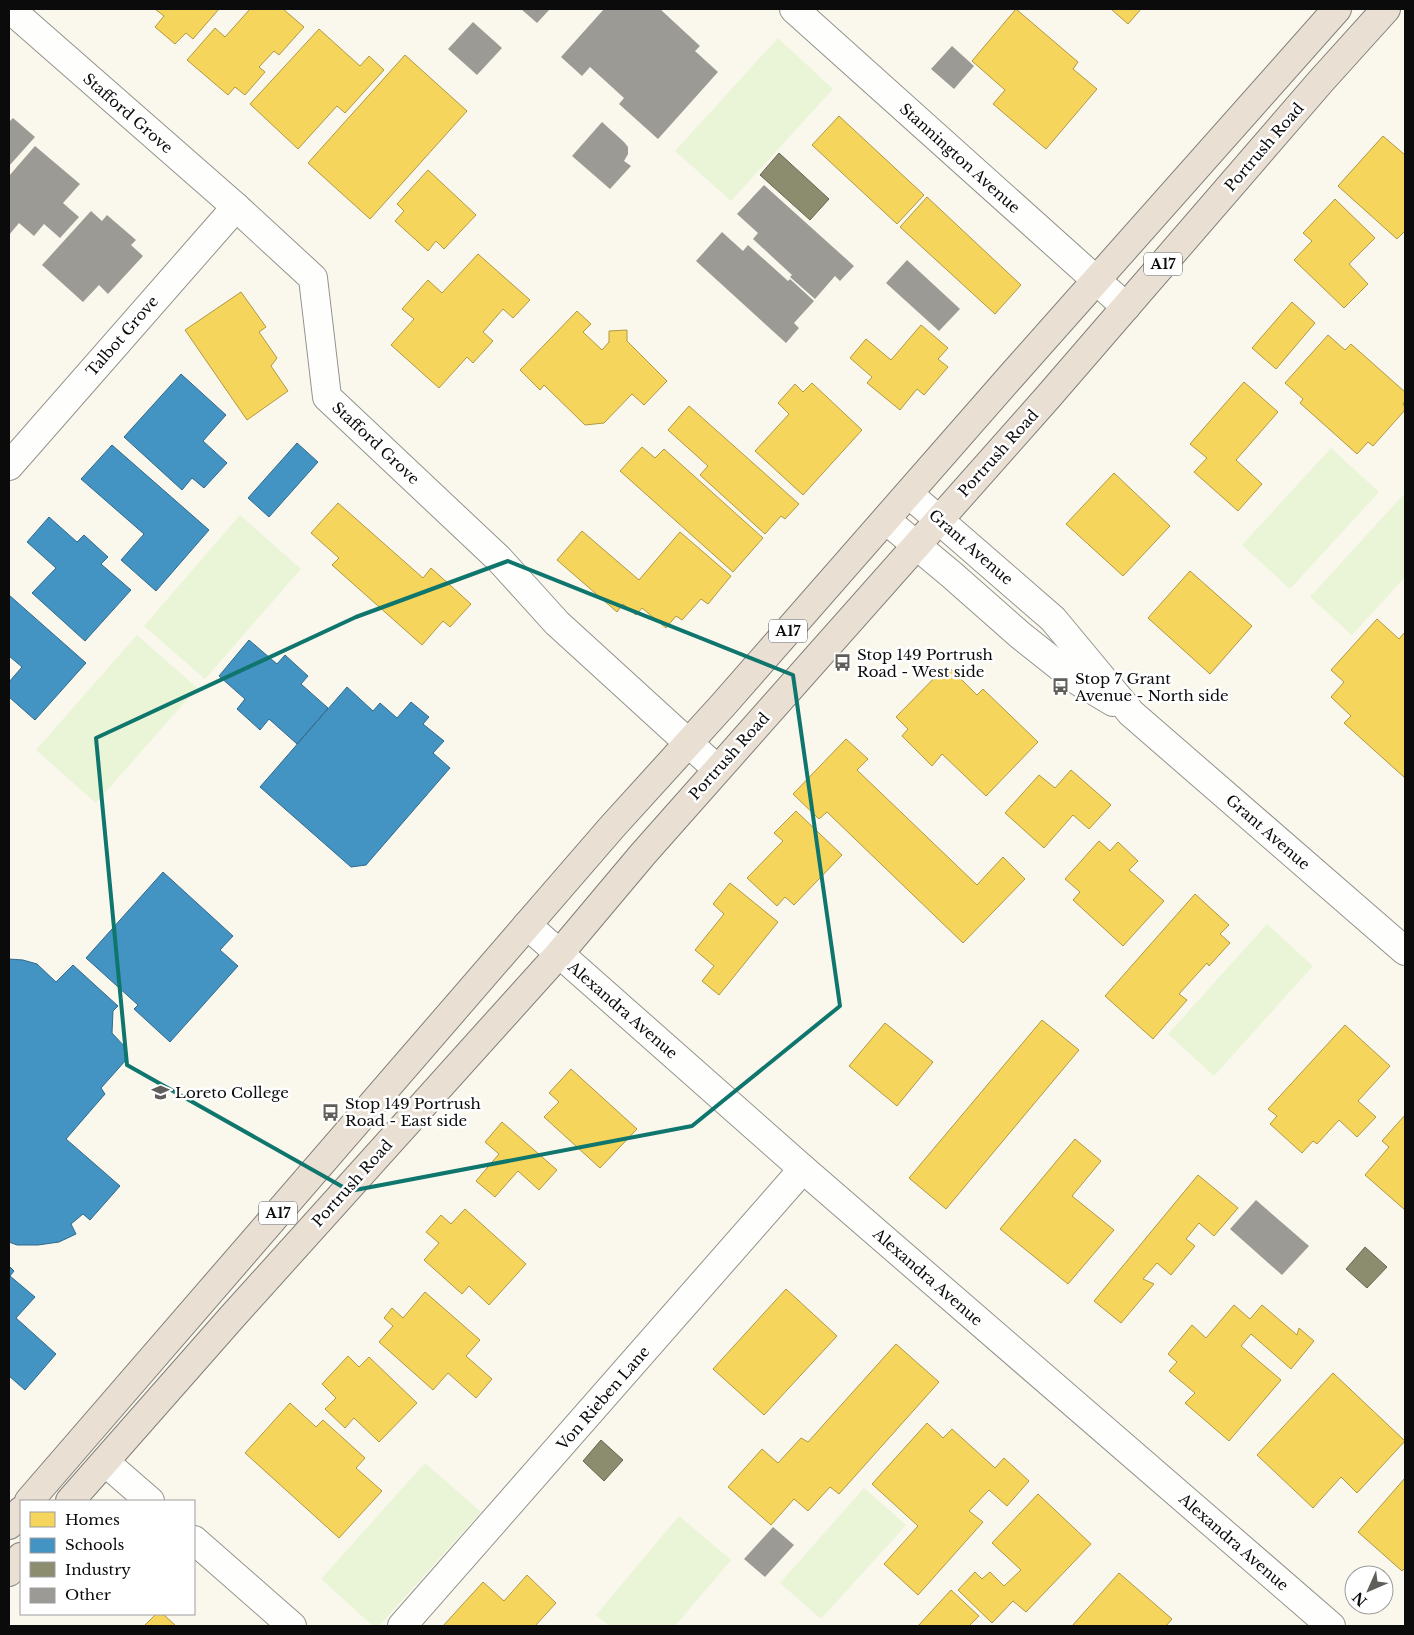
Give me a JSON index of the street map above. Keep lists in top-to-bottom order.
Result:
{
  "streets": {
    "highway": ["Portrush Road", "A17"],
    "street": [
      "Stafford Grove",
      "Stannington Avenue",
      "Talbot Grove",
      "Grant Avenue",
      "Alexandra Avenue",
      "Von Rieben Lane"
    ]
  },
  "crossings": [
    ["Stafford Grove", "Portrush Road"],
    ["Stafford Grove", "A17"],
    ["Stafford Grove", "Talbot Grove"],
    ["Portrush Road", "Stannington Avenue"],
    ["Portrush Road", "Grant Avenue"],
    ["Portrush Road", "Alexandra Avenue"],
    ["Stannington Avenue", "A17"],
    ["A17", "Grant Avenue"],
    ["A17", "Alexandra Avenue"],
    ["Alexandra Avenue", "Von Rieben Lane"]
  ],
  "places": {
    "bus stop": ["Stop 149 Portrush Road - West side", "Stop 7 Grant Avenue - North side", "Stop 149 Portrush Road - East side"],
    "school or university": ["Loreto College"]
  },
  "legend": [
    "Homes",
    "Schools",
    "Industry",
    "Other"
  ],
  "north": "bottom left"
}
